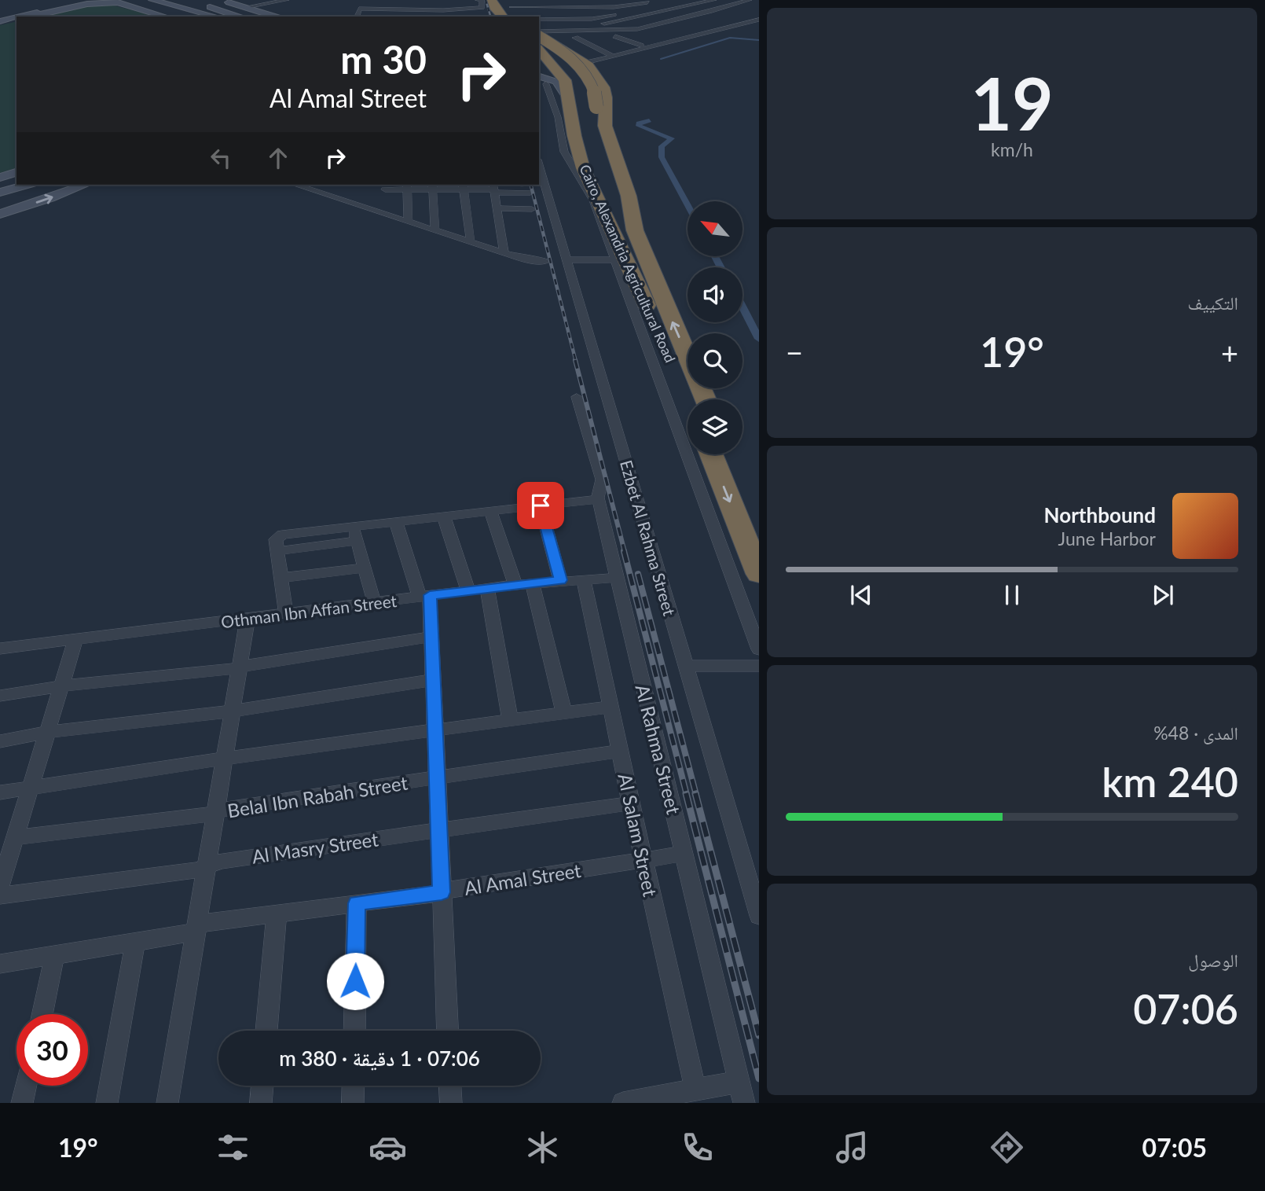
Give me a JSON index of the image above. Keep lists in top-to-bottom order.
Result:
{
  "streets": {
    "highway": ["Cairo, Alexandria Agricultural Road"],
    "street": [
      "Ezbet Al Rahma Street",
      "Othman Ibn Affan Street",
      "Al Rahma Street",
      "Belal Ibn Rabah Street",
      "Al Salam Street",
      "Al Masry Street",
      "Al Amal Street"
    ]
  },
  "crossings": [
    ["Othman Ibn Affan Street", "Al Rahma Street"],
    ["Othman Ibn Affan Street", "Al Salam Street"],
    ["Al Rahma Street", "Al Amal Street"],
    ["Belal Ibn Rabah Street", "Al Salam Street"],
    ["Al Salam Street", "Al Masry Street"],
    ["Al Salam Street", "Al Amal Street"]
  ],
  "north": "top left",
  "page": {
    "tile": [
      ["19", "km/h"],
      "التكييف",
      ["المدى · 48%", "240 km"],
      ["الوصول", "07:06"]
    ],
    "turn": ["30 m", "Al Amal Street"],
    "heat": ["−", "19°", "+"],
    "song": ["Northbound", "June Harbor"],
    "limit": "30",
    "trip": "07:06 · 1 دقيقة · 380 m",
    "tabs": ["07:05", "19°"]
  }
}
